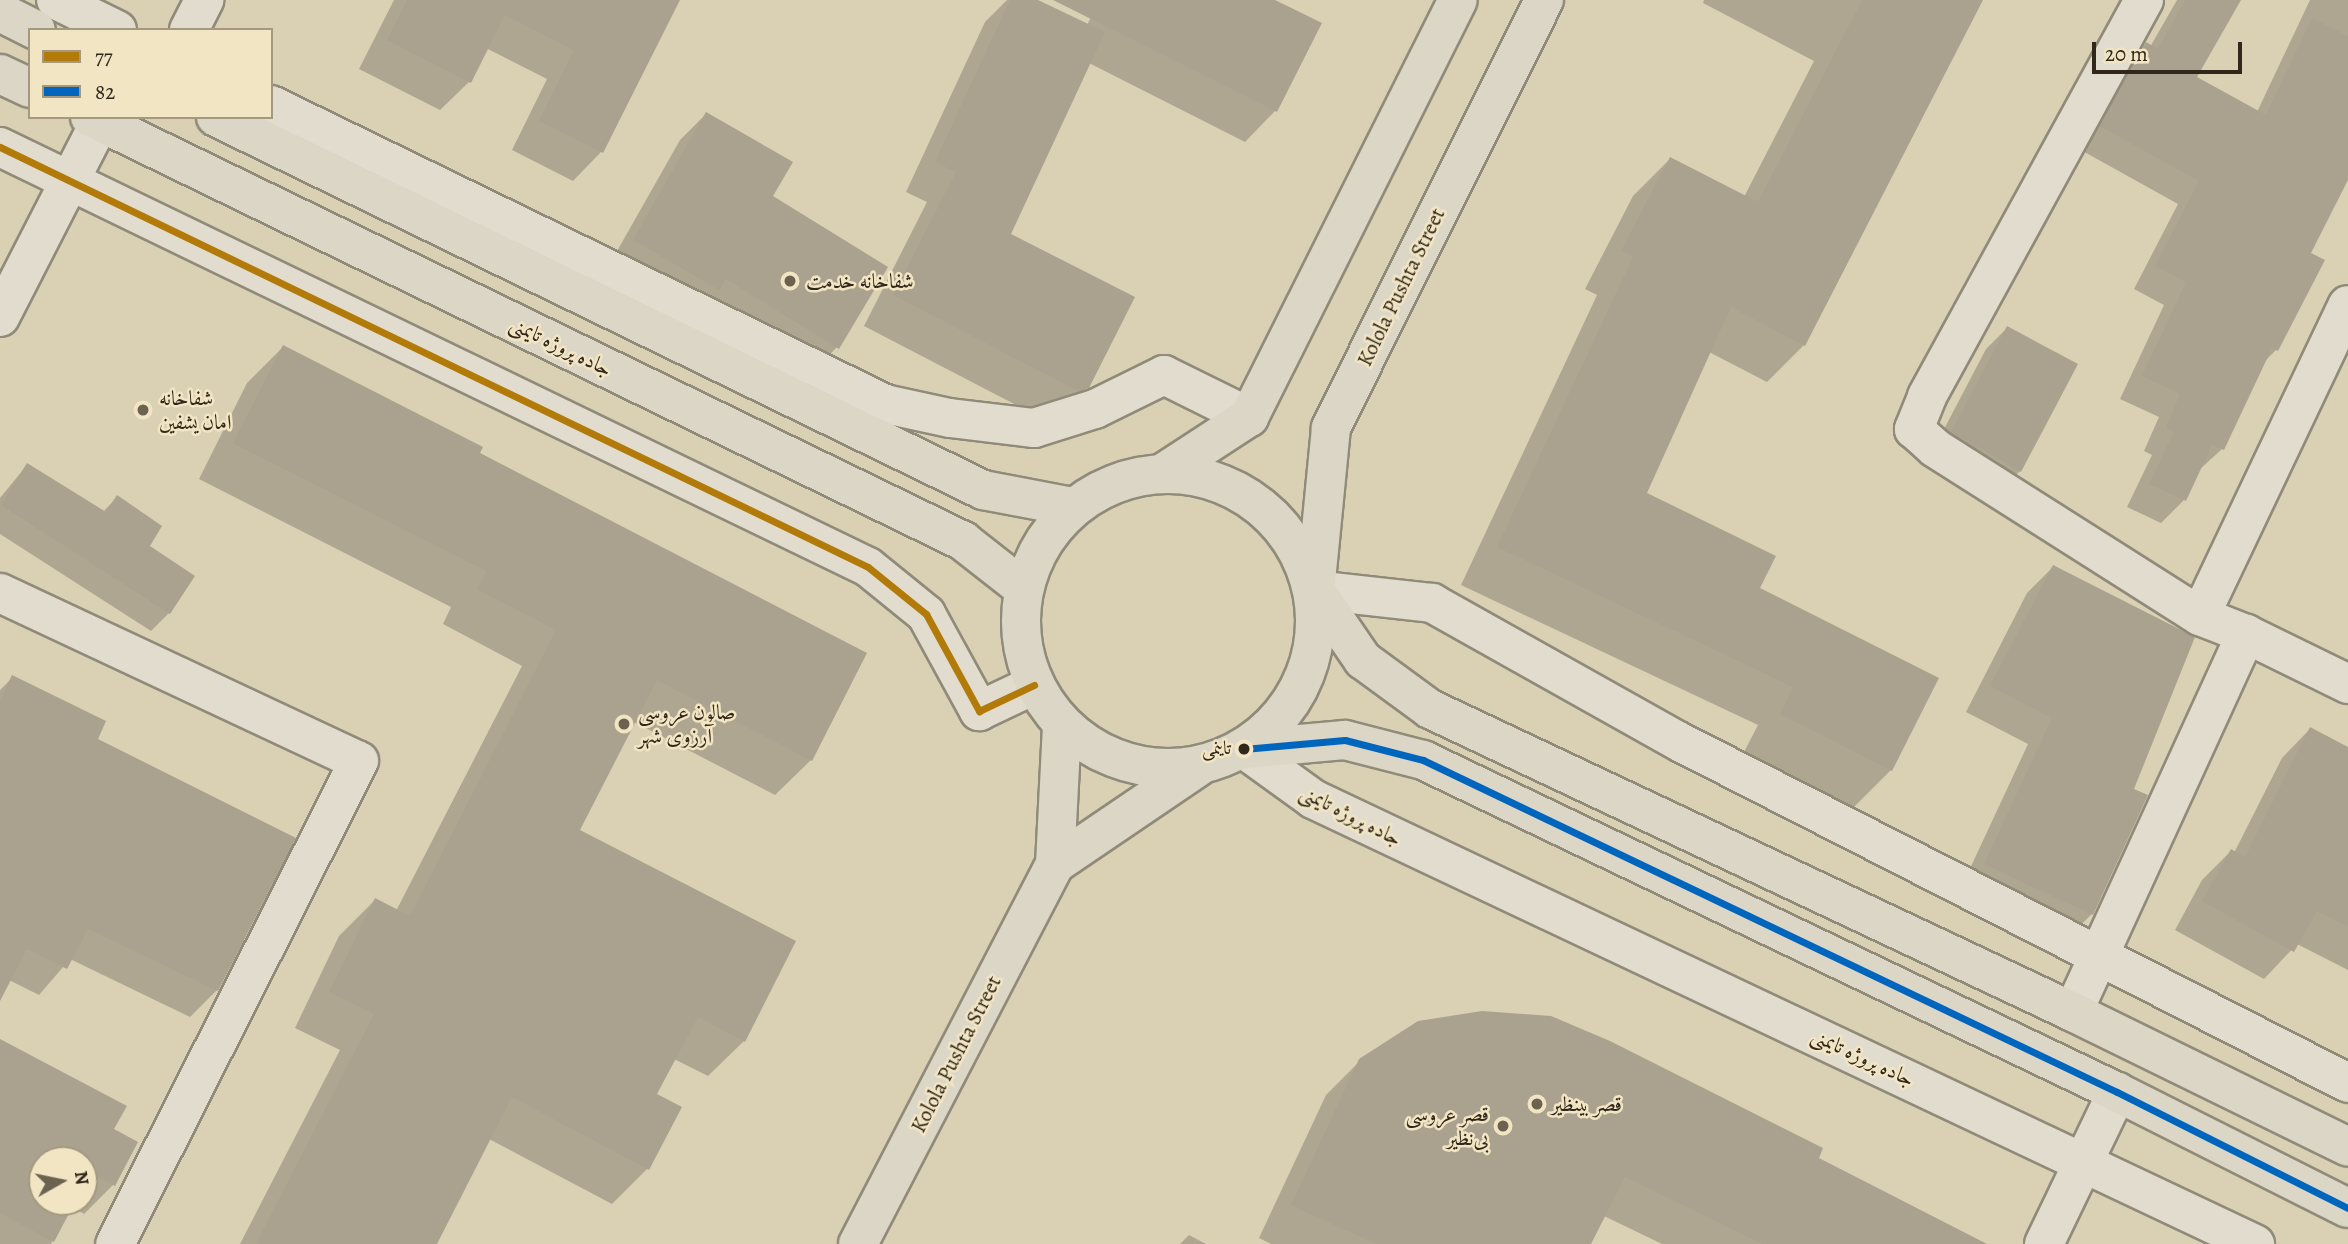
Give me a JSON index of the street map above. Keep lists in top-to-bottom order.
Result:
{
  "streets": {
    "main road": ["Kolola Pushta Street", "جاده پروژه تایمنی"]
  },
  "crossings": [
    ["Kolola Pushta Street", "جاده پروژه تایمنی"]
  ],
  "places": [
    "شفاخانه خدمت",
    "شفاخانه امان یشفین",
    "صالون عروسی آرزوی شهر",
    "تاینمی",
    "قصر بینظیر",
    "قصر عروسی بی‌نظیر"
  ],
  "lines": ["transit line 77", "transit line 82"],
  "legend": ["77", "82"],
  "scale_bar": "20 m",
  "north": "right"
}
